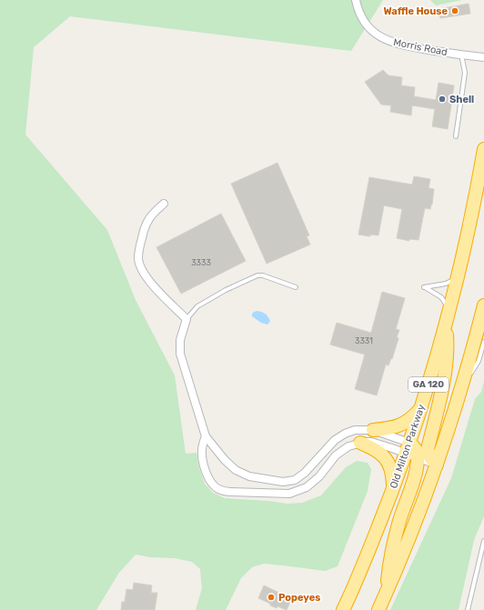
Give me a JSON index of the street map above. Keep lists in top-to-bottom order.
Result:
{
  "streets": {
    "highway": ["GA 120", "Old Milton Parkway"],
    "street": ["Morris Road"]
  },
  "places": ["Waffle House", "Shell", "Popeyes"],
  "house_numbers": ["3333", "3331"]
}
